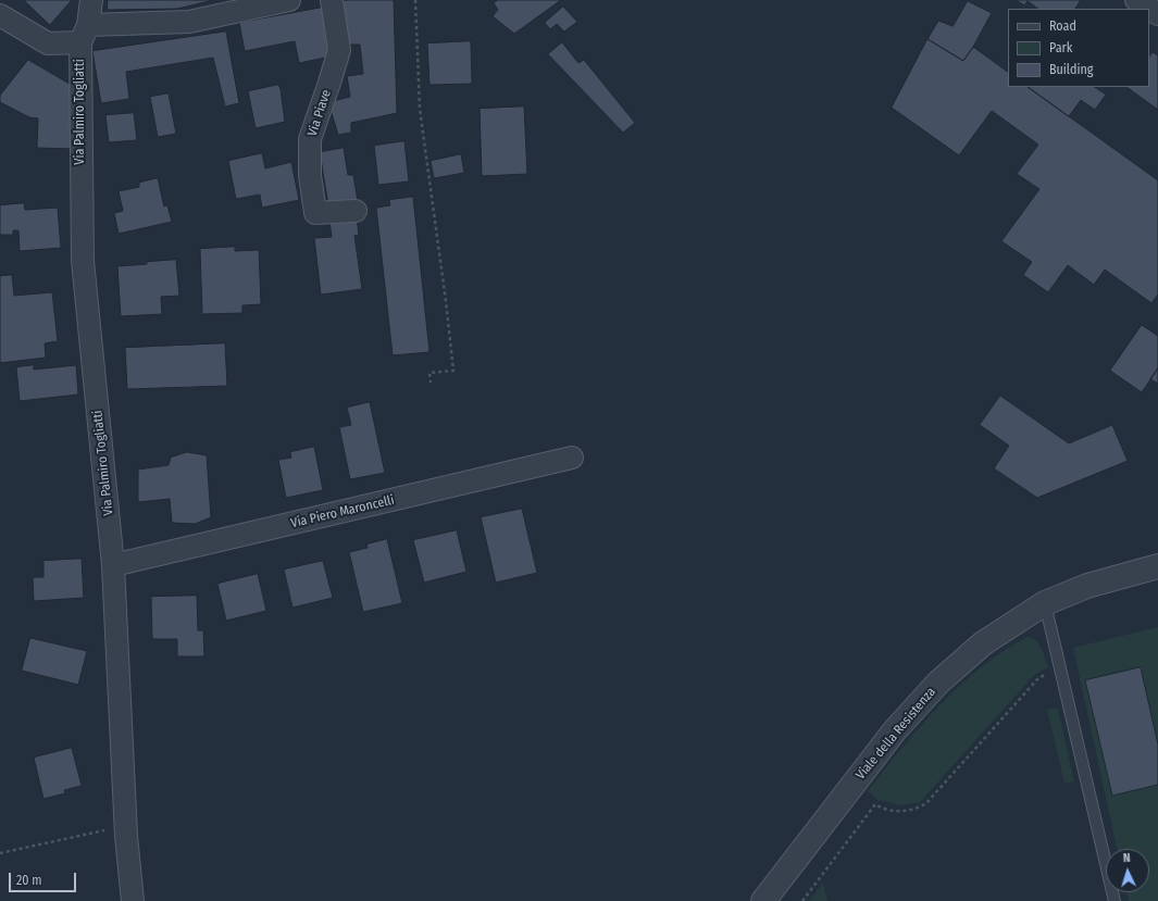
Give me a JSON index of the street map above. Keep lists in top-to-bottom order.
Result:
{
  "streets": {
    "street": [
      "Via Palmiro Togliatti",
      "Via Piave",
      "Via Piero Maroncelli",
      "Viale della Resistenza"
    ]
  },
  "crossings": [
    ["Via Palmiro Togliatti", "Via Piero Maroncelli"]
  ],
  "legend": ["Road", "Park", "Building"],
  "scale_bar": "20 m",
  "north": "top"
}
